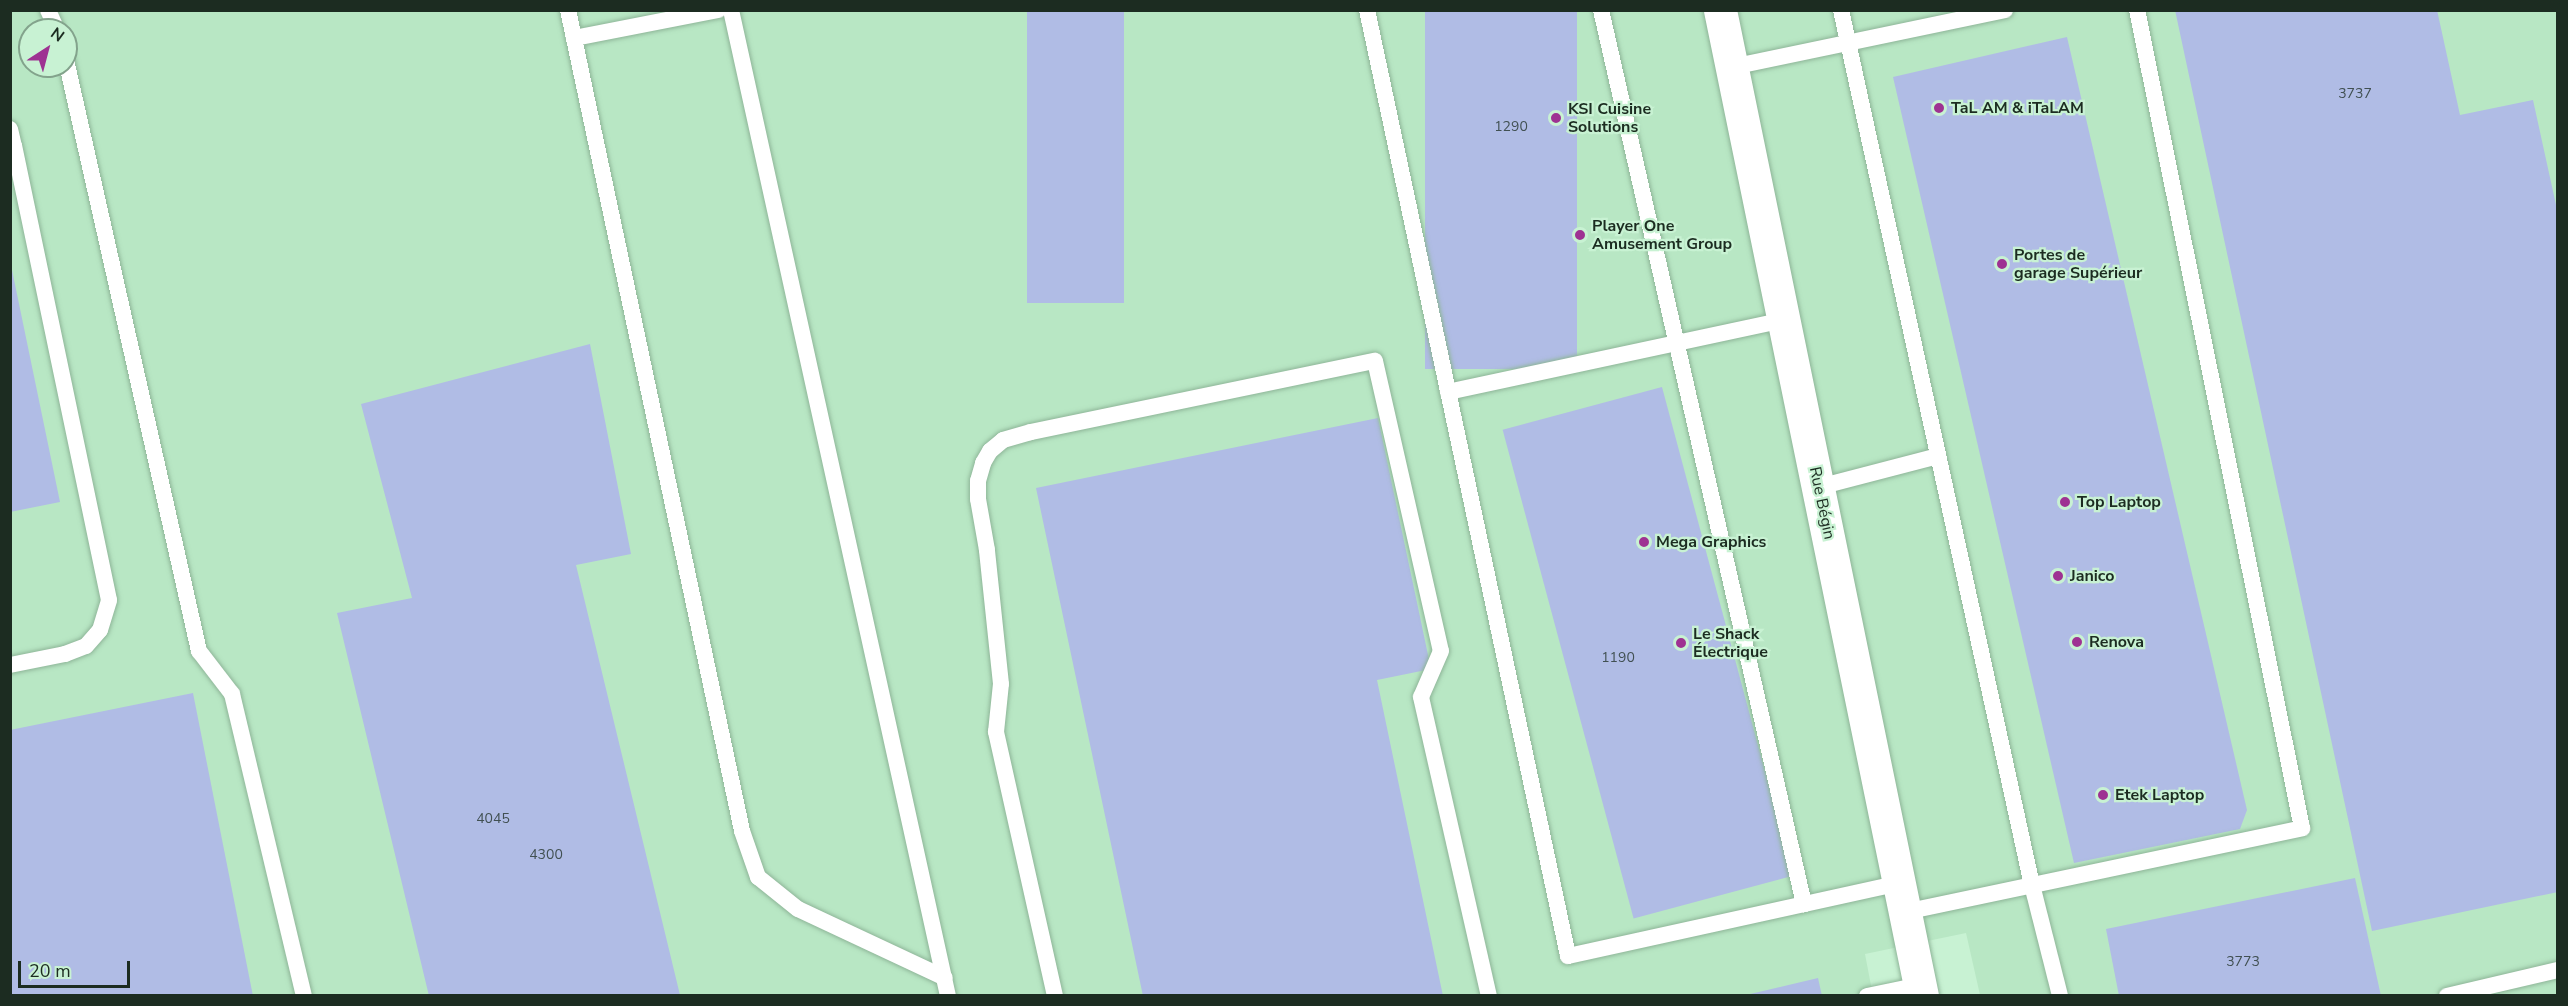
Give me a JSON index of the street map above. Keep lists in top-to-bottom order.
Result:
{
  "streets": {
    "street": ["Rue Bégin"]
  },
  "places": [
    "TaL AM & iTaLAM",
    "KSI Cuisine Solutions",
    "Player One Amusement Group",
    "Portes de garage Supérieur",
    "Top Laptop",
    "Mega Graphics",
    "Janico",
    "Renova",
    "Le Shack Électrique",
    "Etek Laptop"
  ],
  "house_numbers": [
    "3737",
    "1290",
    "1190",
    "4045",
    "4300",
    "3773"
  ],
  "scale_bar": "20 m",
  "north": "top right"
}
